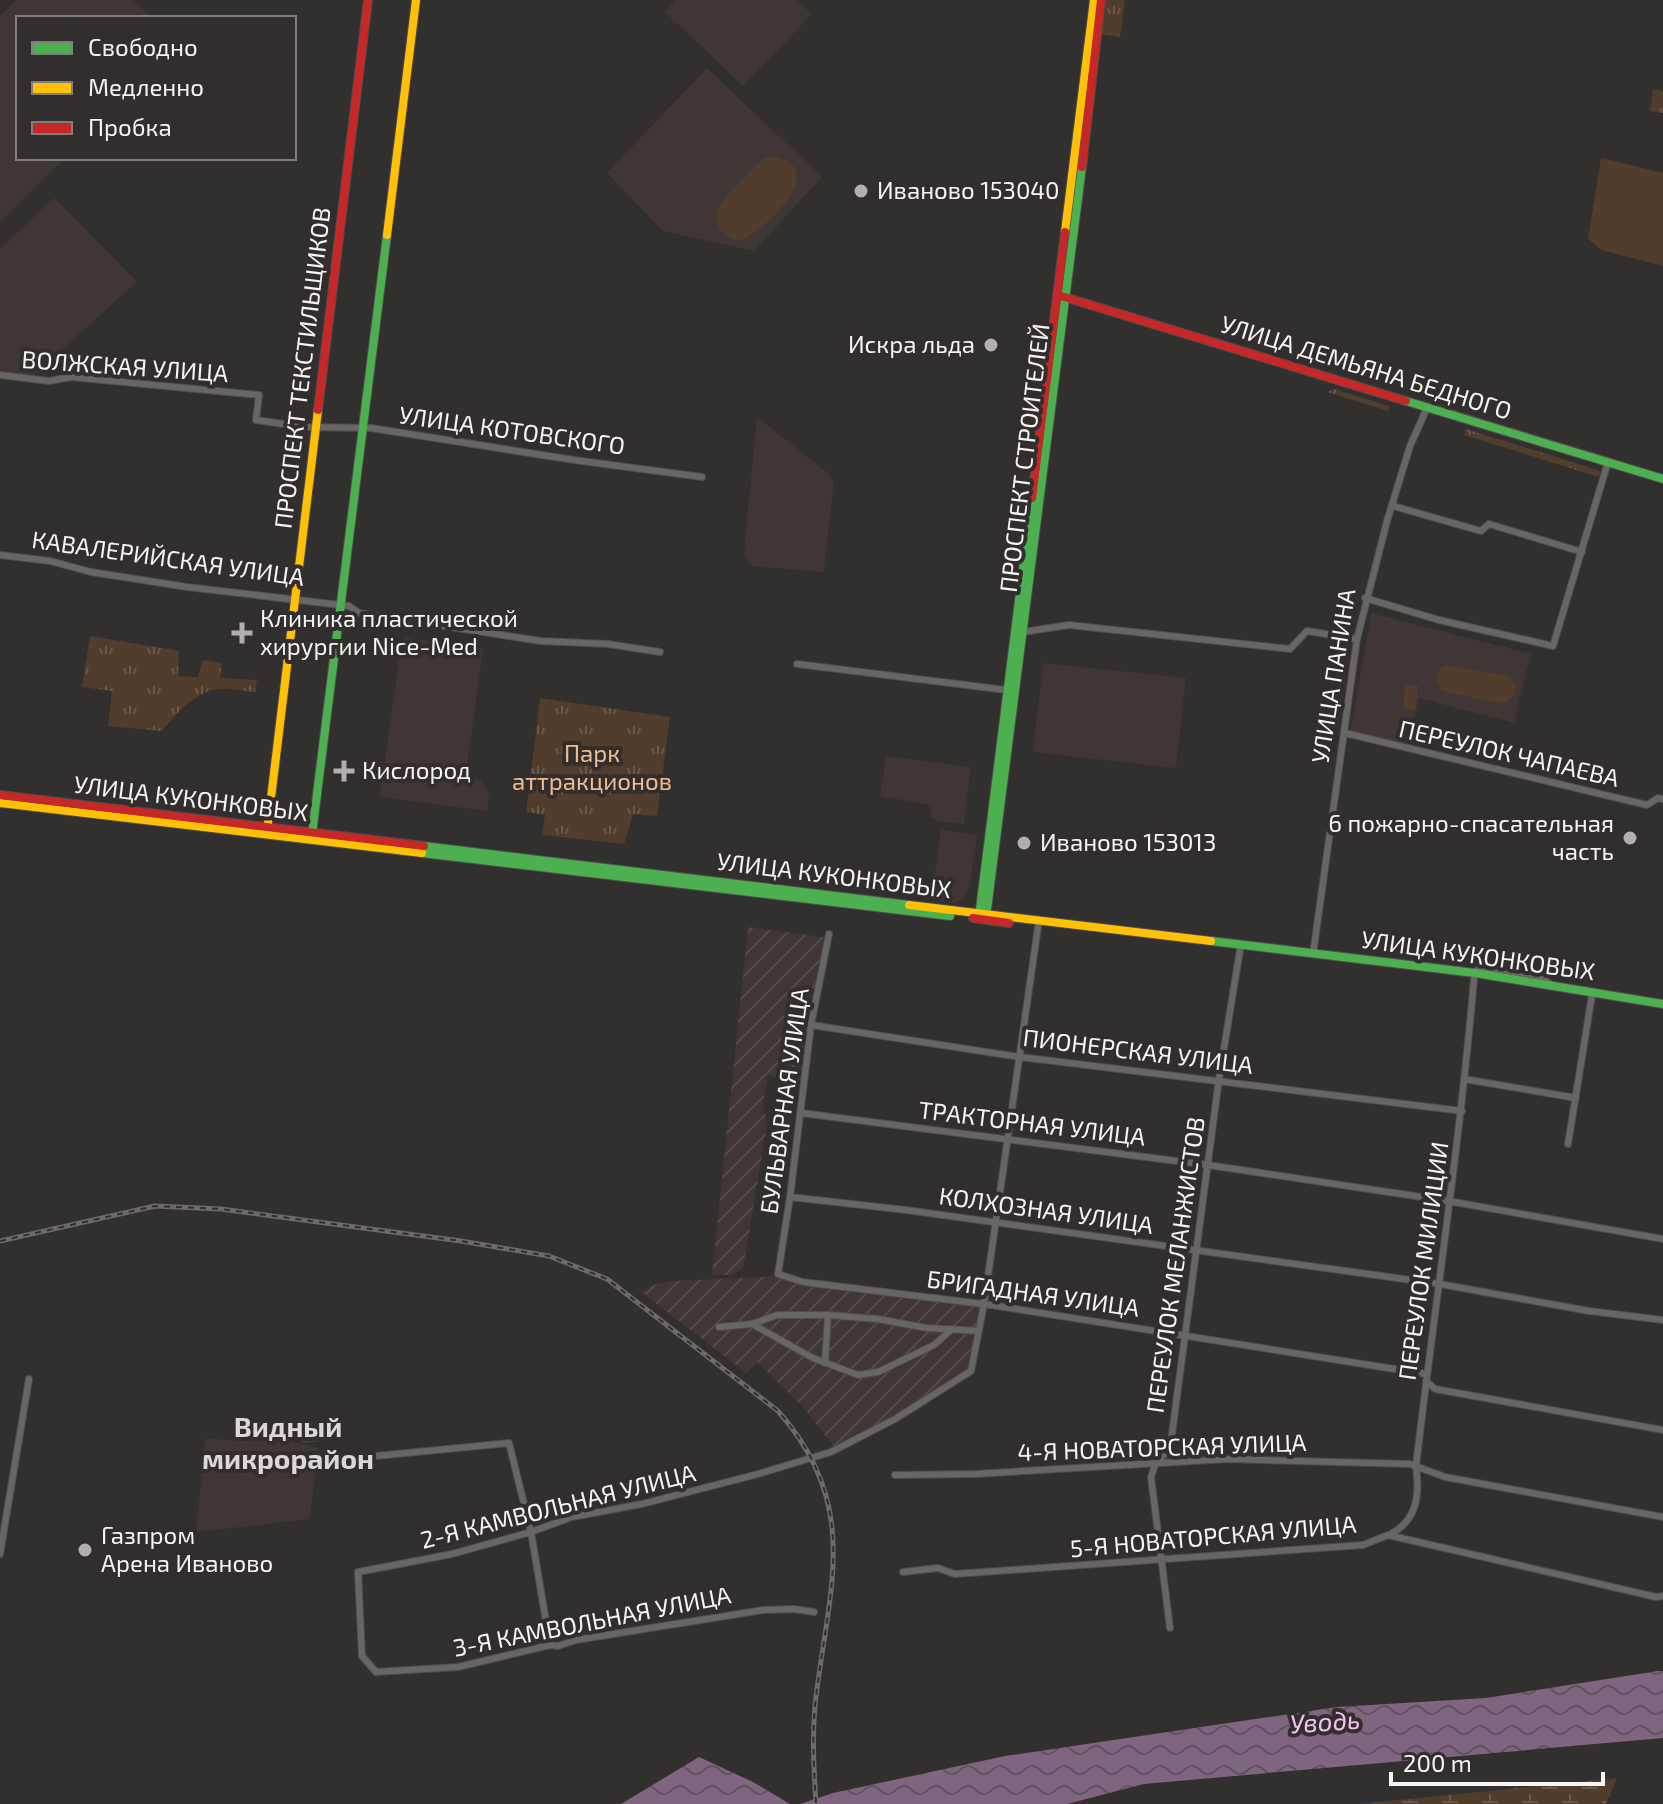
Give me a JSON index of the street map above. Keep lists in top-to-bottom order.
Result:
{
  "streets": {
    "main road": [
      "ПРОСПЕКТ ТЕКСТИЛЬЩИКОВ",
      "УЛИЦА ДЕМЬЯНА БЕДНОГО",
      "ПРОСПЕКТ СТРОИТЕЛЕЙ",
      "УЛИЦА КУКОНКОВЫХ"
    ],
    "street": [
      "ВОЛЖСКАЯ УЛИЦА",
      "УЛИЦА КОТОВСКОГО",
      "КАВАЛЕРИЙСКАЯ УЛИЦА",
      "УЛИЦА ПАНИНА",
      "ПЕРЕУЛОК ЧАПАЕВА",
      "ПИОНЕРСКАЯ УЛИЦА",
      "БУЛЬВАРНАЯ УЛИЦА",
      "ТРАКТОРНАЯ УЛИЦА",
      "КОЛХОЗНАЯ УЛИЦА",
      "ПЕРЕУЛОК МИЛИЦИИ",
      "ПЕРЕУЛОК МЕЛАНЖИСТОВ",
      "БРИГАДНАЯ УЛИЦА",
      "4-Я НОВАТОРСКАЯ УЛИЦА",
      "2-Я КАМВОЛЬНАЯ УЛИЦА",
      "5-Я НОВАТОРСКАЯ УЛИЦА",
      "3-Я КАМВОЛЬНАЯ УЛИЦА"
    ]
  },
  "crossings": [
    ["ВОЛЖСКАЯ УЛИЦА", "ПРОСПЕКТ ТЕКСТИЛЬЩИКОВ"],
    ["ВОЛЖСКАЯ УЛИЦА", "УЛИЦА КОТОВСКОГО"],
    ["ПРОСПЕКТ ТЕКСТИЛЬЩИКОВ", "УЛИЦА КОТОВСКОГО"],
    ["ПРОСПЕКТ ТЕКСТИЛЬЩИКОВ", "КАВАЛЕРИЙСКАЯ УЛИЦА"],
    ["ПРОСПЕКТ ТЕКСТИЛЬЩИКОВ", "УЛИЦА КУКОНКОВЫХ"],
    ["УЛИЦА ДЕМЬЯНА БЕДНОГО", "ПРОСПЕКТ СТРОИТЕЛЕЙ"],
    ["УЛИЦА ДЕМЬЯНА БЕДНОГО", "УЛИЦА ПАНИНА"],
    ["ПРОСПЕКТ СТРОИТЕЛЕЙ", "УЛИЦА КУКОНКОВЫХ"],
    ["УЛИЦА ПАНИНА", "ПЕРЕУЛОК ЧАПАЕВА"],
    ["УЛИЦА ПАНИНА", "УЛИЦА КУКОНКОВЫХ"],
    ["УЛИЦА КУКОНКОВЫХ", "ПЕРЕУЛОК МИЛИЦИИ"],
    ["УЛИЦА КУКОНКОВЫХ", "ПЕРЕУЛОК МЕЛАНЖИСТОВ"],
    ["УЛИЦА КУКОНКОВЫХ", "2-Я КАМВОЛЬНАЯ УЛИЦА"],
    ["ПИОНЕРСКАЯ УЛИЦА", "БУЛЬВАРНАЯ УЛИЦА"],
    ["ПИОНЕРСКАЯ УЛИЦА", "ПЕРЕУЛОК МИЛИЦИИ"],
    ["ПИОНЕРСКАЯ УЛИЦА", "ПЕРЕУЛОК МЕЛАНЖИСТОВ"],
    ["ПИОНЕРСКАЯ УЛИЦА", "2-Я КАМВОЛЬНАЯ УЛИЦА"],
    ["БУЛЬВАРНАЯ УЛИЦА", "ТРАКТОРНАЯ УЛИЦА"],
    ["БУЛЬВАРНАЯ УЛИЦА", "КОЛХОЗНАЯ УЛИЦА"],
    ["БУЛЬВАРНАЯ УЛИЦА", "БРИГАДНАЯ УЛИЦА"],
    ["ТРАКТОРНАЯ УЛИЦА", "ПЕРЕУЛОК МИЛИЦИИ"],
    ["ТРАКТОРНАЯ УЛИЦА", "ПЕРЕУЛОК МЕЛАНЖИСТОВ"],
    ["ТРАКТОРНАЯ УЛИЦА", "2-Я КАМВОЛЬНАЯ УЛИЦА"],
    ["КОЛХОЗНАЯ УЛИЦА", "ПЕРЕУЛОК МИЛИЦИИ"],
    ["КОЛХОЗНАЯ УЛИЦА", "ПЕРЕУЛОК МЕЛАНЖИСТОВ"],
    ["КОЛХОЗНАЯ УЛИЦА", "2-Я КАМВОЛЬНАЯ УЛИЦА"],
    ["ПЕРЕУЛОК МИЛИЦИИ", "БРИГАДНАЯ УЛИЦА"],
    ["ПЕРЕУЛОК МИЛИЦИИ", "4-Я НОВАТОРСКАЯ УЛИЦА"],
    ["ПЕРЕУЛОК МИЛИЦИИ", "5-Я НОВАТОРСКАЯ УЛИЦА"],
    ["ПЕРЕУЛОК МЕЛАНЖИСТОВ", "БРИГАДНАЯ УЛИЦА"],
    ["ПЕРЕУЛОК МЕЛАНЖИСТОВ", "4-Я НОВАТОРСКАЯ УЛИЦА"],
    ["ПЕРЕУЛОК МЕЛАНЖИСТОВ", "5-Я НОВАТОРСКАЯ УЛИЦА"],
    ["БРИГАДНАЯ УЛИЦА", "2-Я КАМВОЛЬНАЯ УЛИЦА"],
    ["2-Я КАМВОЛЬНАЯ УЛИЦА", "3-Я КАМВОЛЬНАЯ УЛИЦА"]
  ],
  "districts": ["Видный микрорайон"],
  "water": ["Уводь"],
  "parks": ["Парк аттракционов"],
  "places": {
    "other": [
      "Иваново 153040",
      "Искра льда",
      "6 пожарно-спасательная часть",
      "Иваново 153013",
      "Газпром Арена Иваново"
    ],
    "health": ["Клиника пластической хирургии Nice-Med", "Кислород"]
  },
  "legend": ["Свободно", "Медленно", "Пробка"],
  "scale_bar": "200 m"
}
